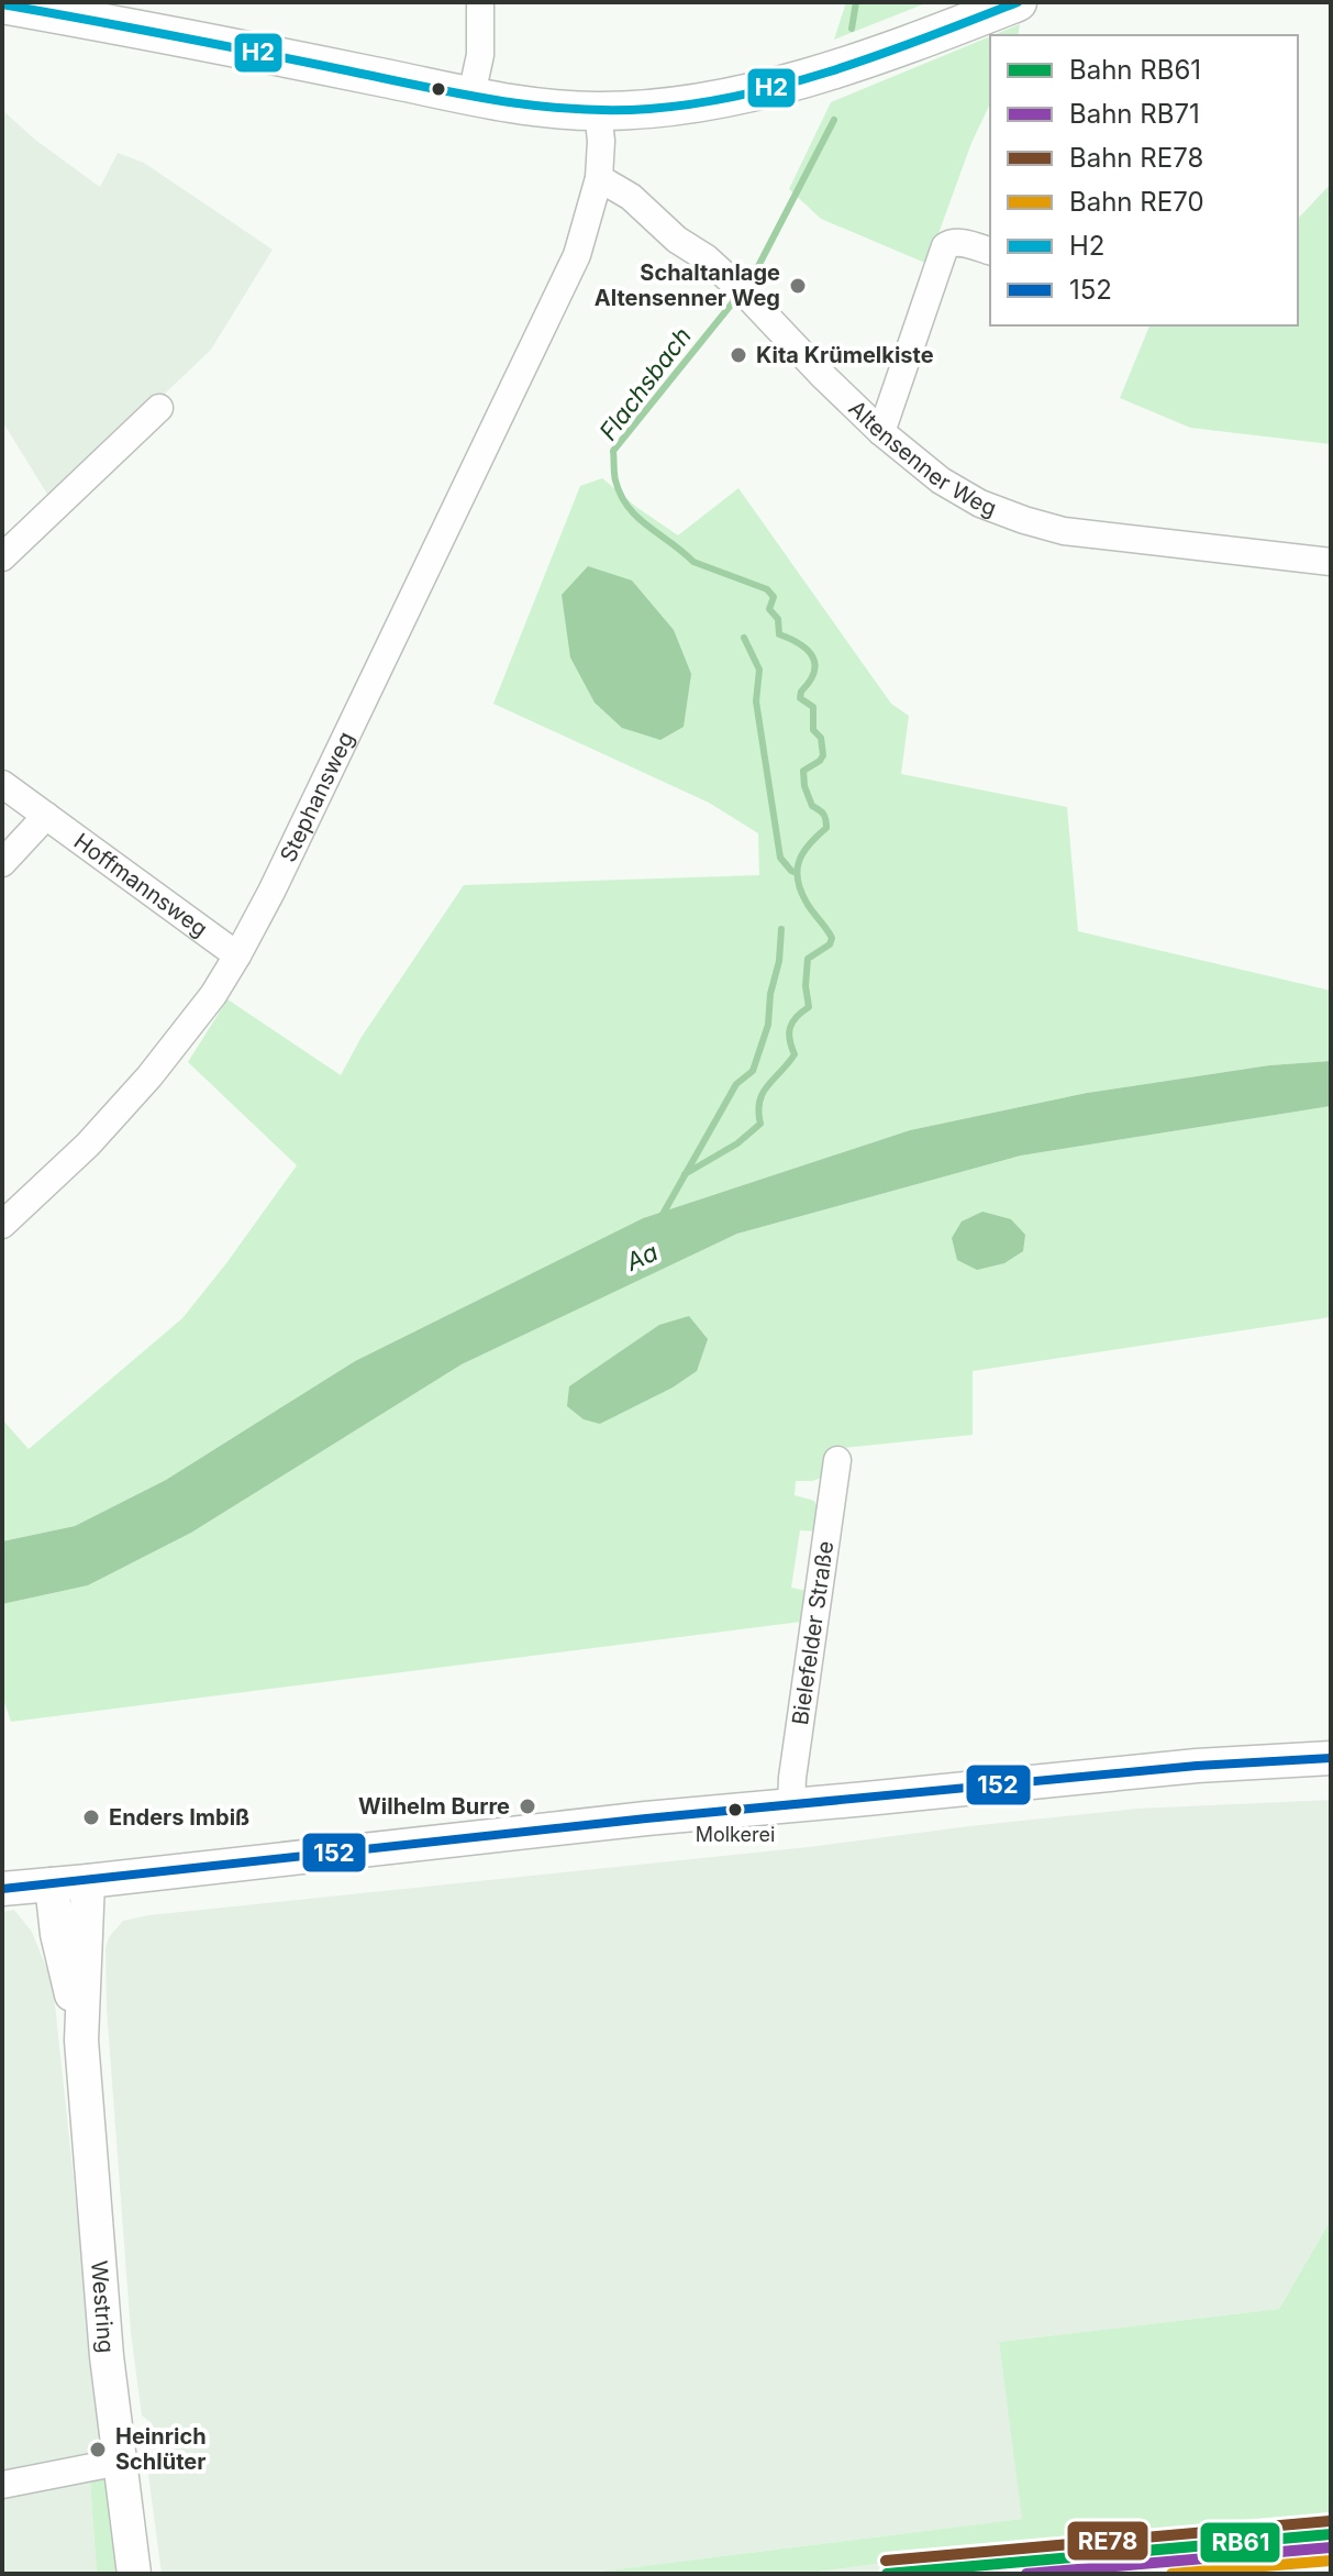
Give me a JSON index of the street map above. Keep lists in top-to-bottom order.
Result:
{
  "streets": {
    "street": [
      "Altensenner Weg",
      "Stephansweg",
      "Hoffmannsweg",
      "Bielefelder Straße",
      "Westring"
    ]
  },
  "crossings": [
    ["Altensenner Weg", "Stephansweg"],
    ["Stephansweg", "Hoffmannsweg"]
  ],
  "water": ["Flachsbach", "Aa"],
  "places": [
    "Schaltanlage Altensenner Weg",
    "Kita Krümelkiste",
    "Wilhelm Burre",
    "Molkerei",
    "Enders Imbiß",
    "Heinrich Schlüter"
  ],
  "lines": [
    "transit line H2",
    "transit line 152",
    "rail line RE78",
    "rail line RB61",
    "rail line RB71",
    "rail line RE70"
  ],
  "legend": [
    "Bahn RB61",
    "Bahn RB71",
    "Bahn RE78",
    "Bahn RE70",
    "H2",
    "152"
  ]
}
